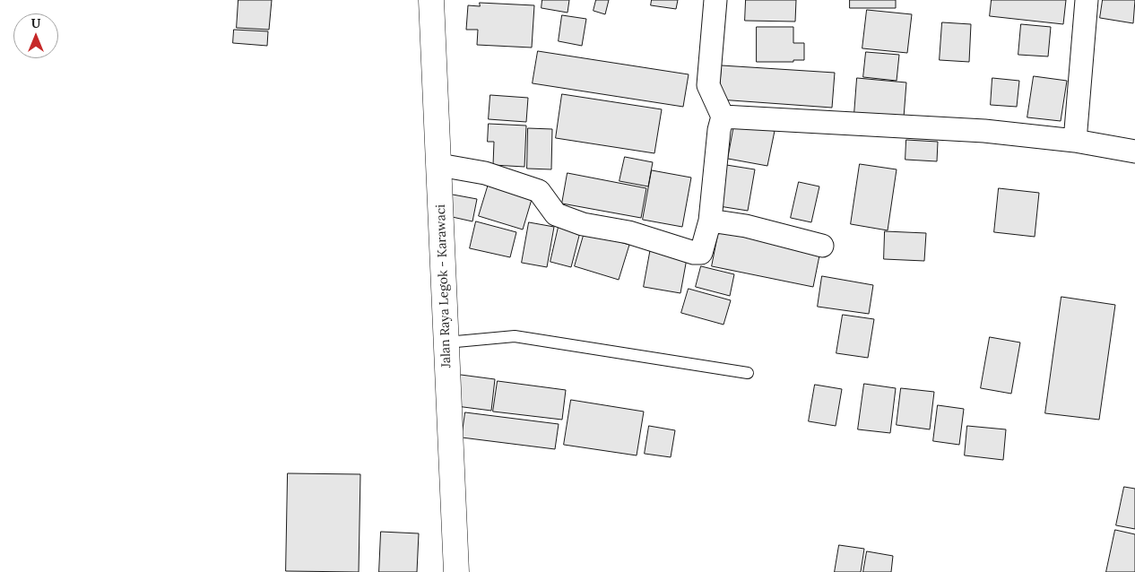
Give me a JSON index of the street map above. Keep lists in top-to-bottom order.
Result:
{
  "streets": {
    "main road": ["Jalan Raya Legok - Karawaci"]
  },
  "north": "top"
}
